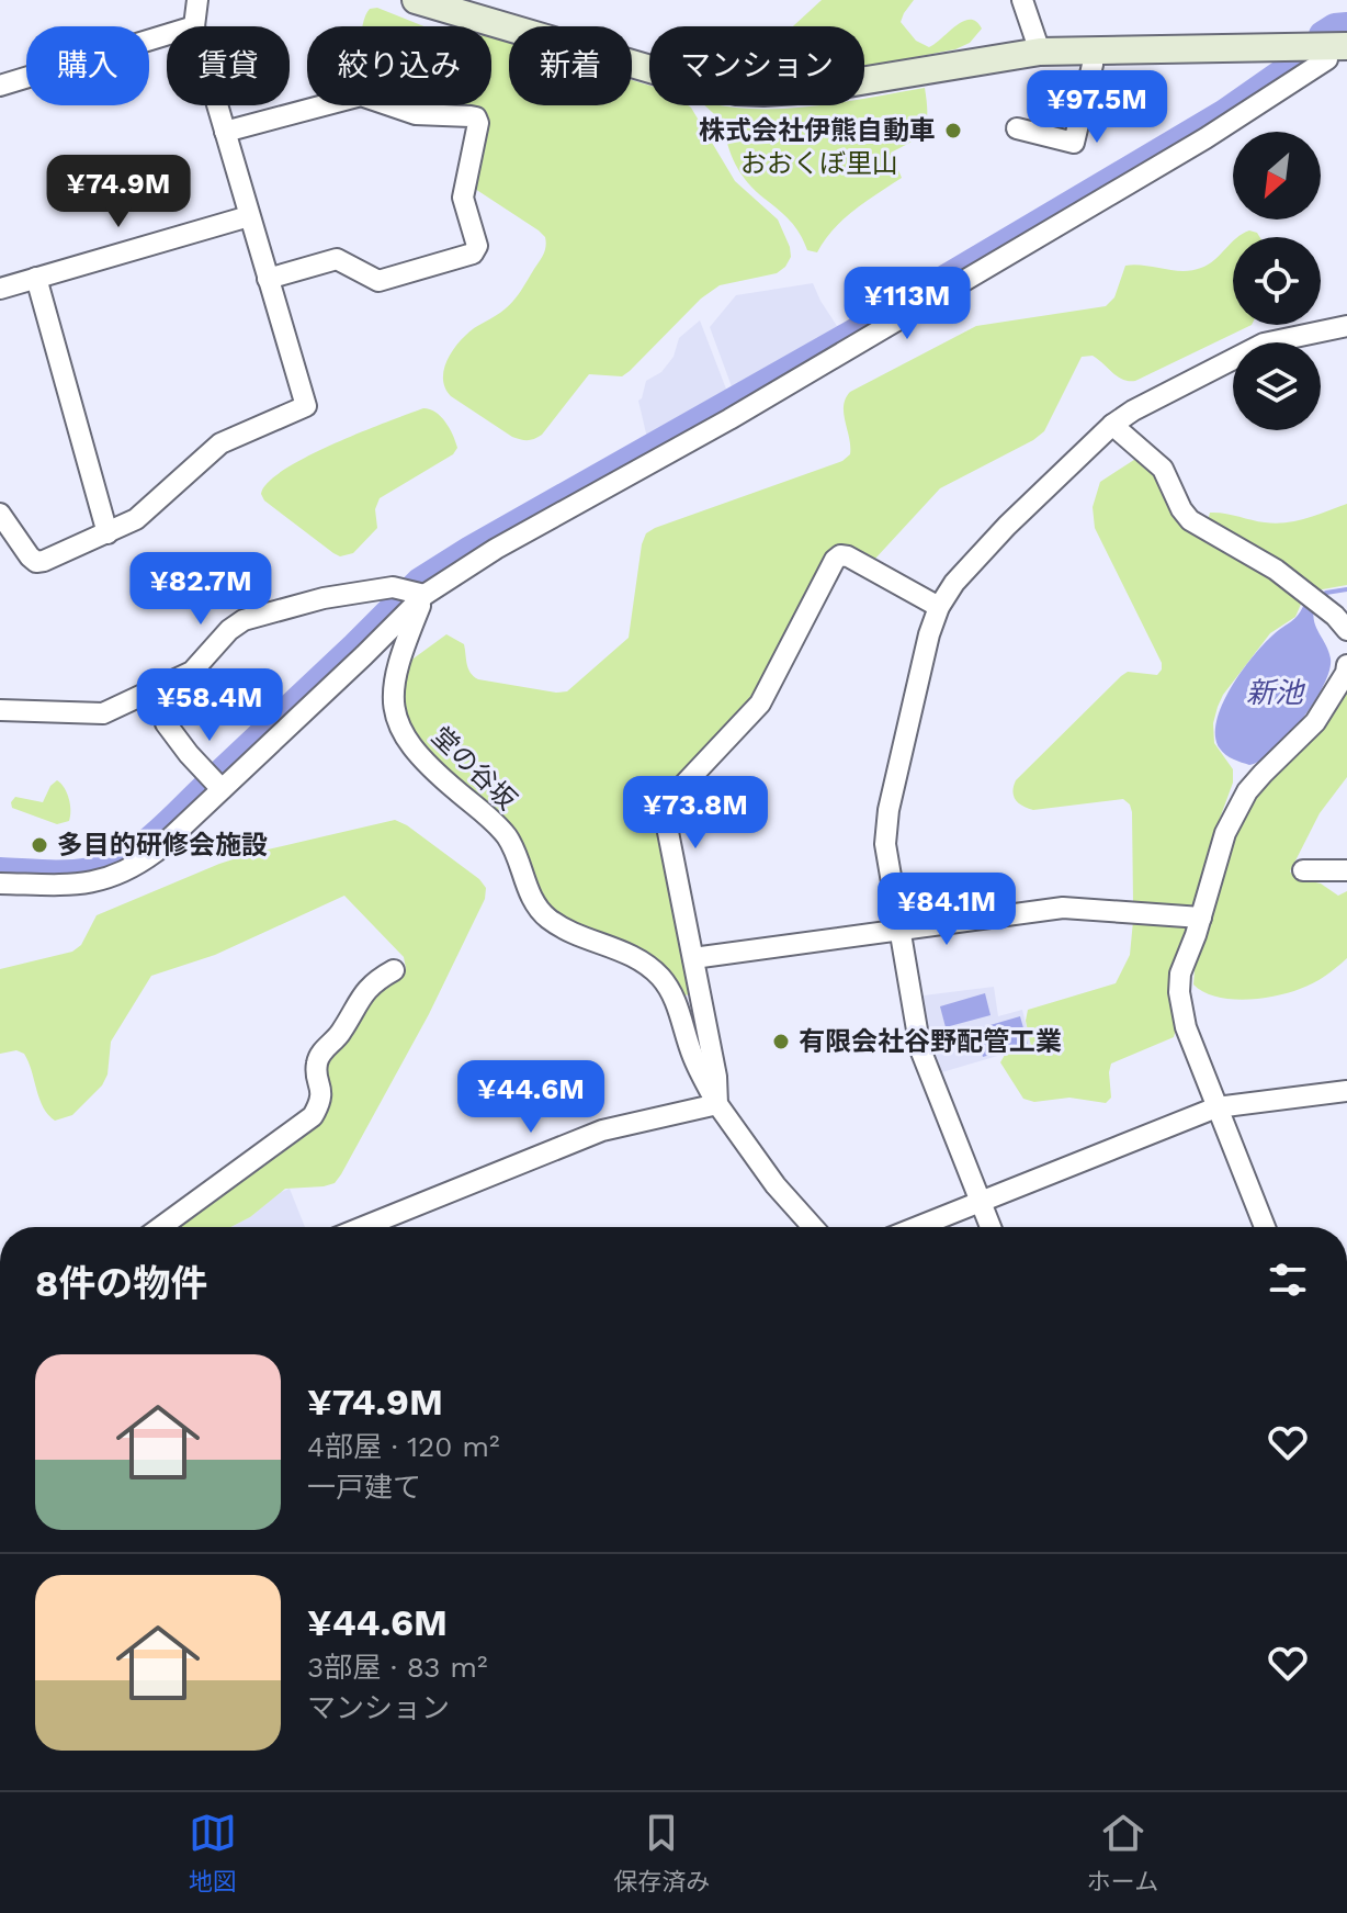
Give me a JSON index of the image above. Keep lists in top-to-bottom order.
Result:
{
  "streets": {
    "street": ["堂の谷坂"]
  },
  "water": ["新池"],
  "parks": ["おおくぼ里山"],
  "places": ["株式会社伊熊自動車", "多目的研修会施設", "有限会社谷野配管工業"],
  "north": "bottom left",
  "page": {
    "chip": [
      "購入",
      "賃貸",
      "絞り込み",
      "新着",
      "マンション"
    ],
    "price": [
      "¥97.5M",
      "¥74.9M",
      "¥113M",
      "¥82.7M",
      "¥58.4M",
      "¥73.8M",
      "¥84.1M",
      "¥44.6M"
    ],
    "heading": "8件の物件",
    "list": [
      {
        "name": "¥74.9M",
        "note": "4部屋 · 120 m² · 一戸建て"
      },
      {
        "name": "¥44.6M",
        "note": "3部屋 · 83 m² · マンション"
      }
    ],
    "tabs": ["地図", "保存済み", "ホーム"]
  }
}
